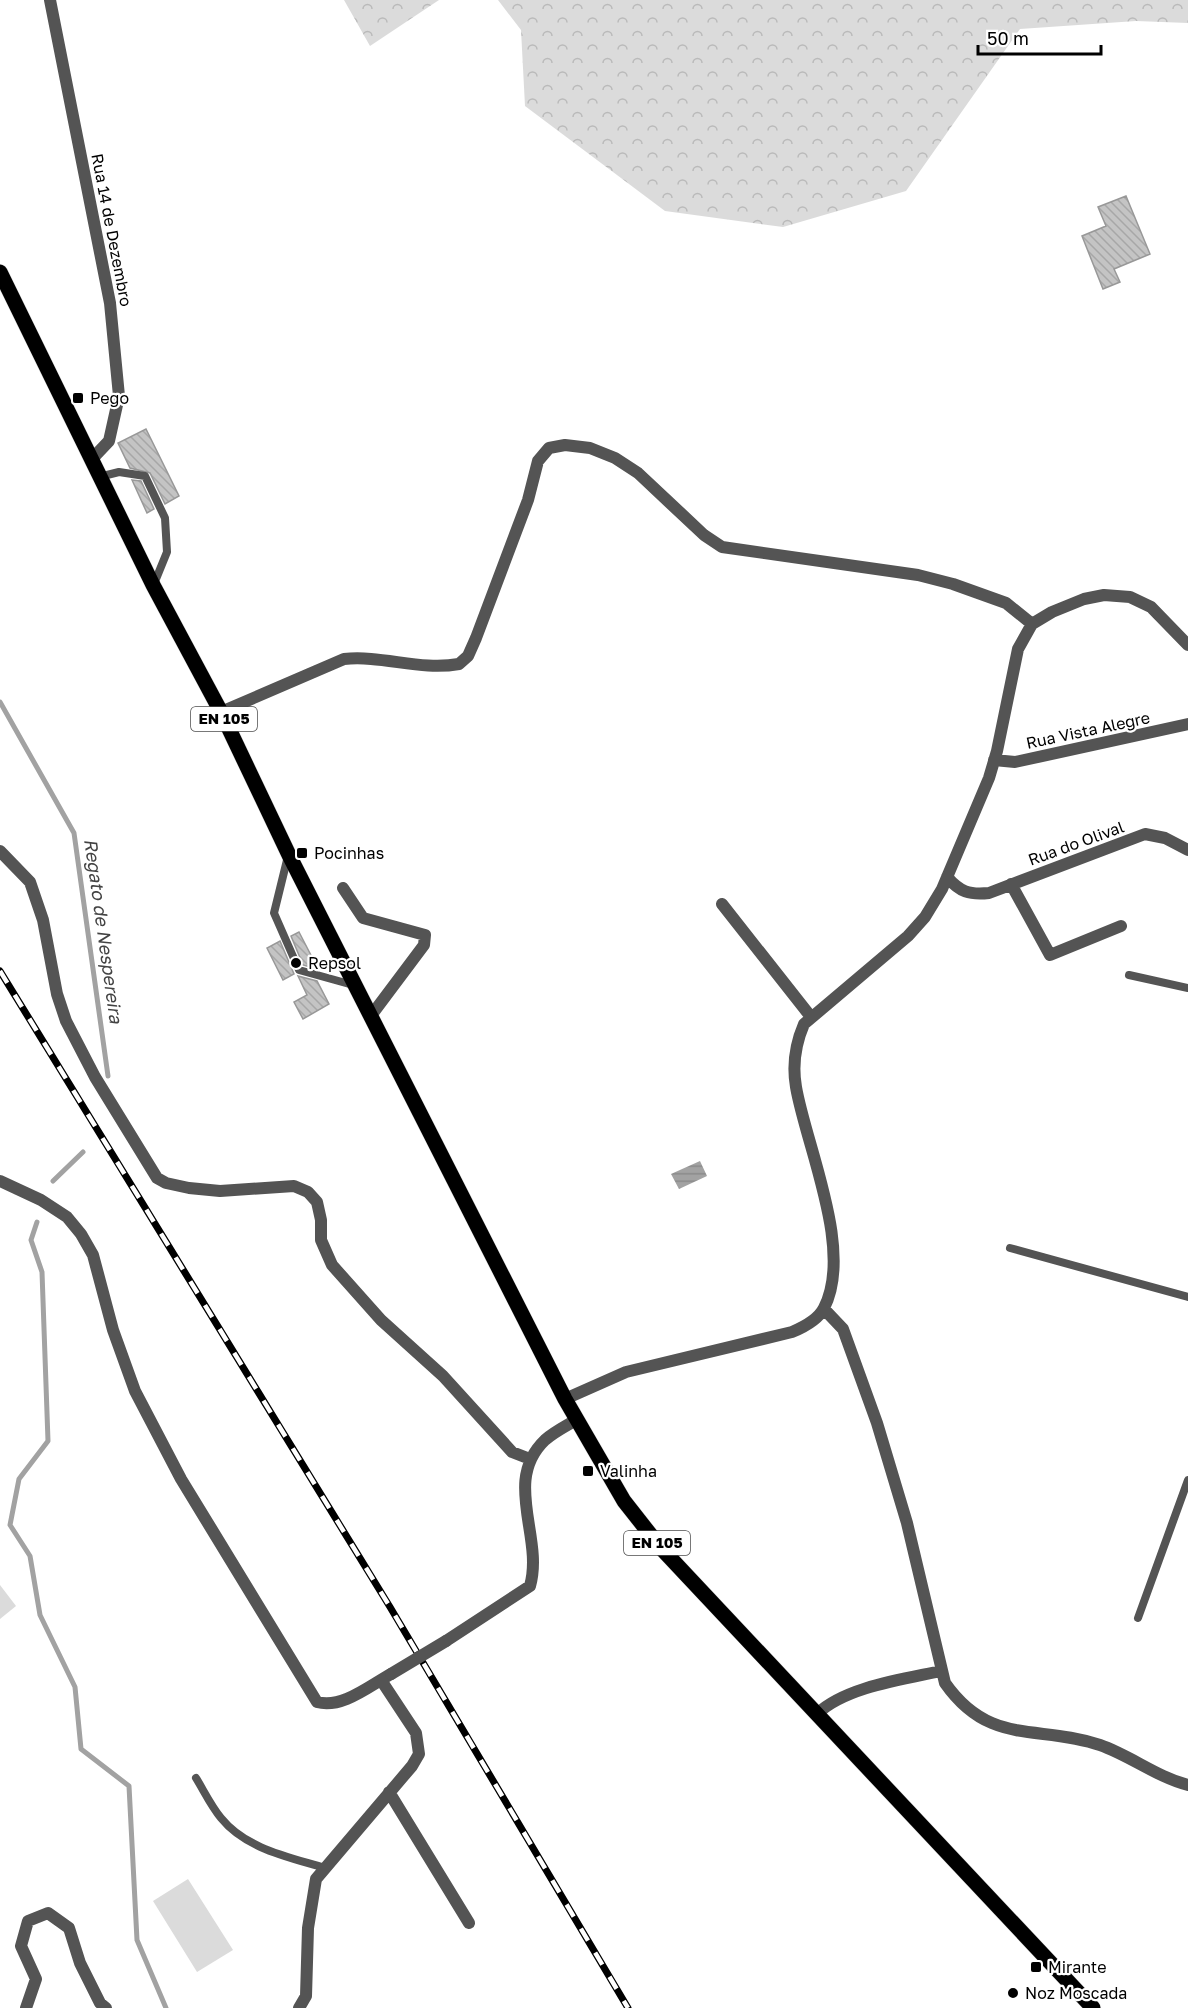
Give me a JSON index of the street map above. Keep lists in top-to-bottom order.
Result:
{
  "streets": {
    "main road": ["EN 105"],
    "street": ["Rua 14 de Dezembro", "Rua Vista Alegre", "Rua do Olival"]
  },
  "crossings": [
    ["Rua 14 de Dezembro", "EN 105"]
  ],
  "water": ["Regato de Nespereira"],
  "places": {
    "transit": [
      "Pego",
      "Pocinhas",
      "Valinha",
      "Mirante"
    ],
    "other": ["Repsol", "Noz Moscada"]
  },
  "scale_bar": "50 m"
}
